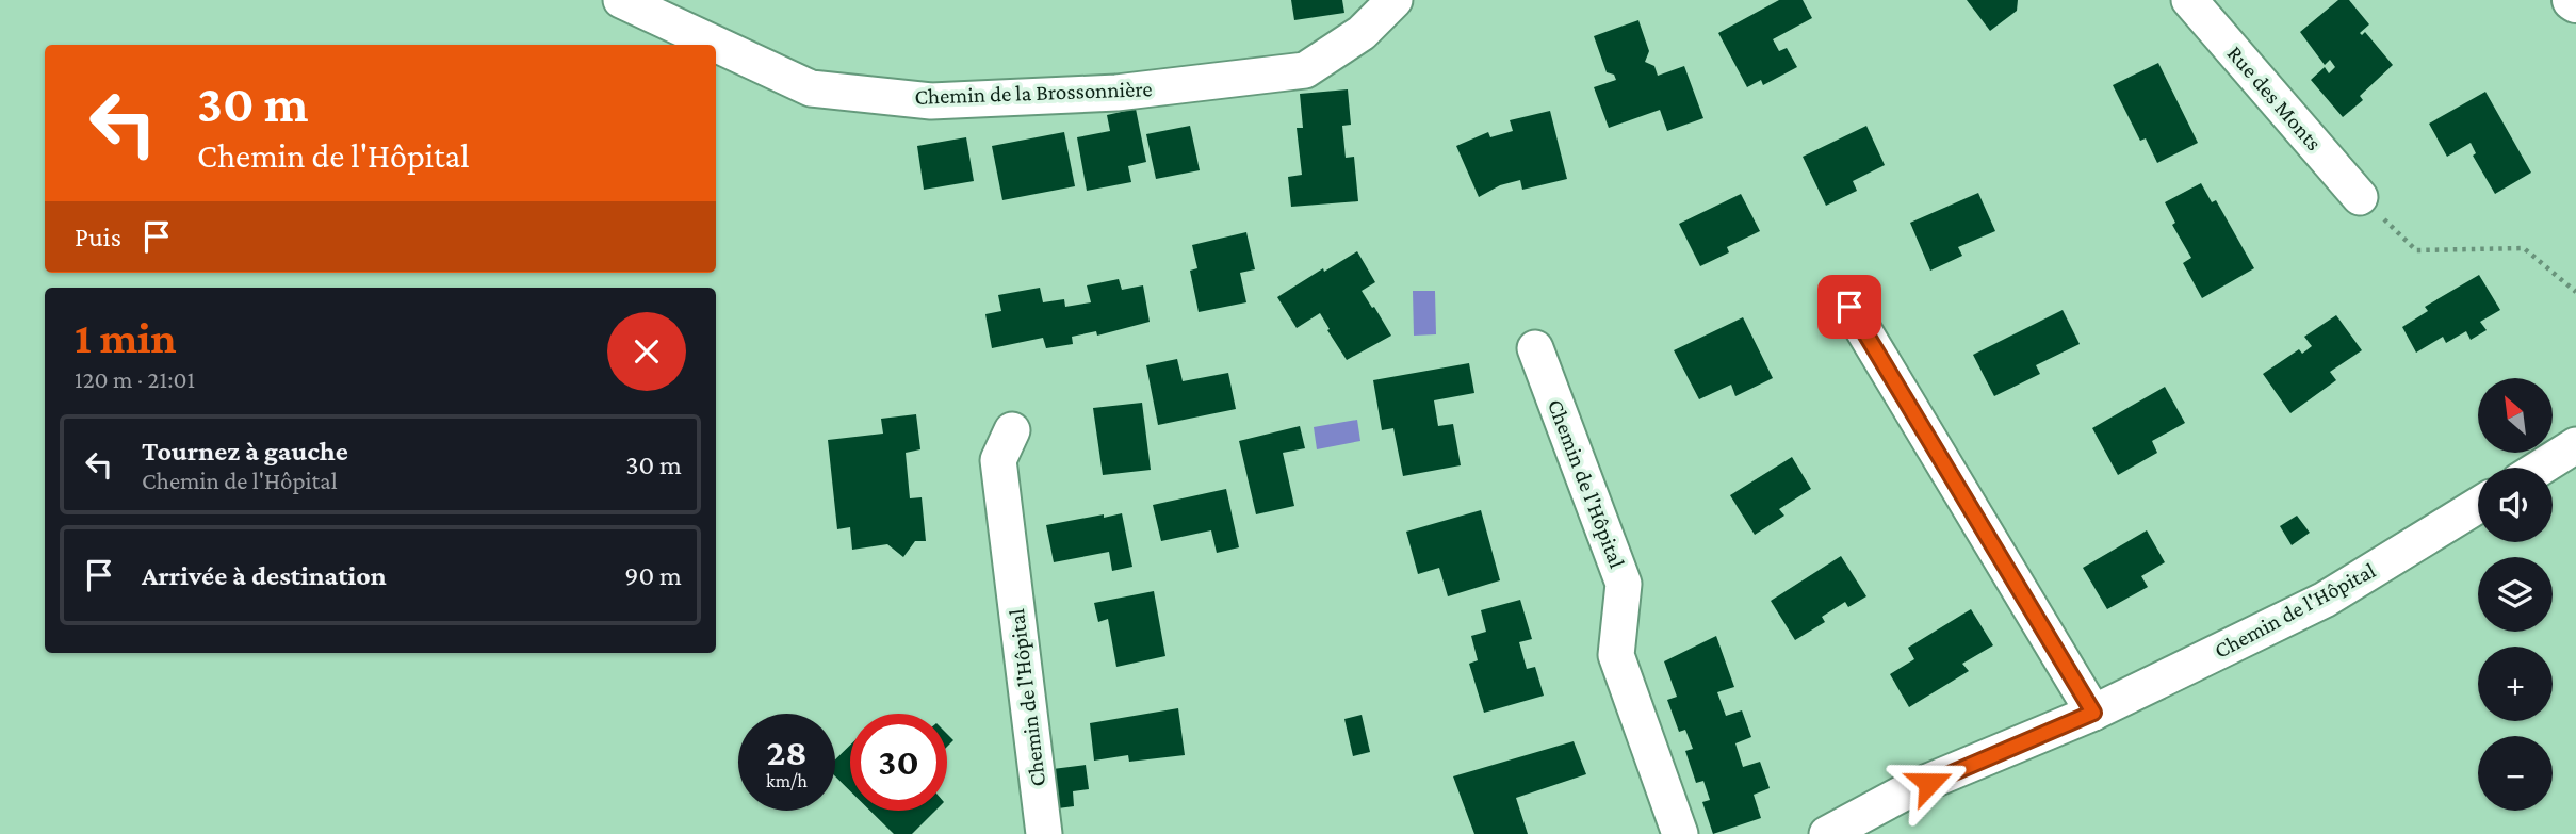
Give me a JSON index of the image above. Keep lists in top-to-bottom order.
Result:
{
  "streets": {
    "street": ["Chemin de la Brossonnière", "Rue des Monts", "Chemin de l'Hôpital"]
  },
  "north": "top left",
  "page": {
    "turn": ["30 m", "Chemin de l'Hôpital"],
    "then": "Puis",
    "heading": ["1 min", "120 m · 21:01"],
    "map_buttons": ["+", "−"],
    "list": [
      {
        "name": "Tournez à gauche",
        "note": "Chemin de l'Hôpital",
        "value": "30 m"
      },
      {
        "name": "Arrivée à destination",
        "value": "90 m"
      }
    ],
    "speed": "28 km/h",
    "limit": "30"
  }
}
